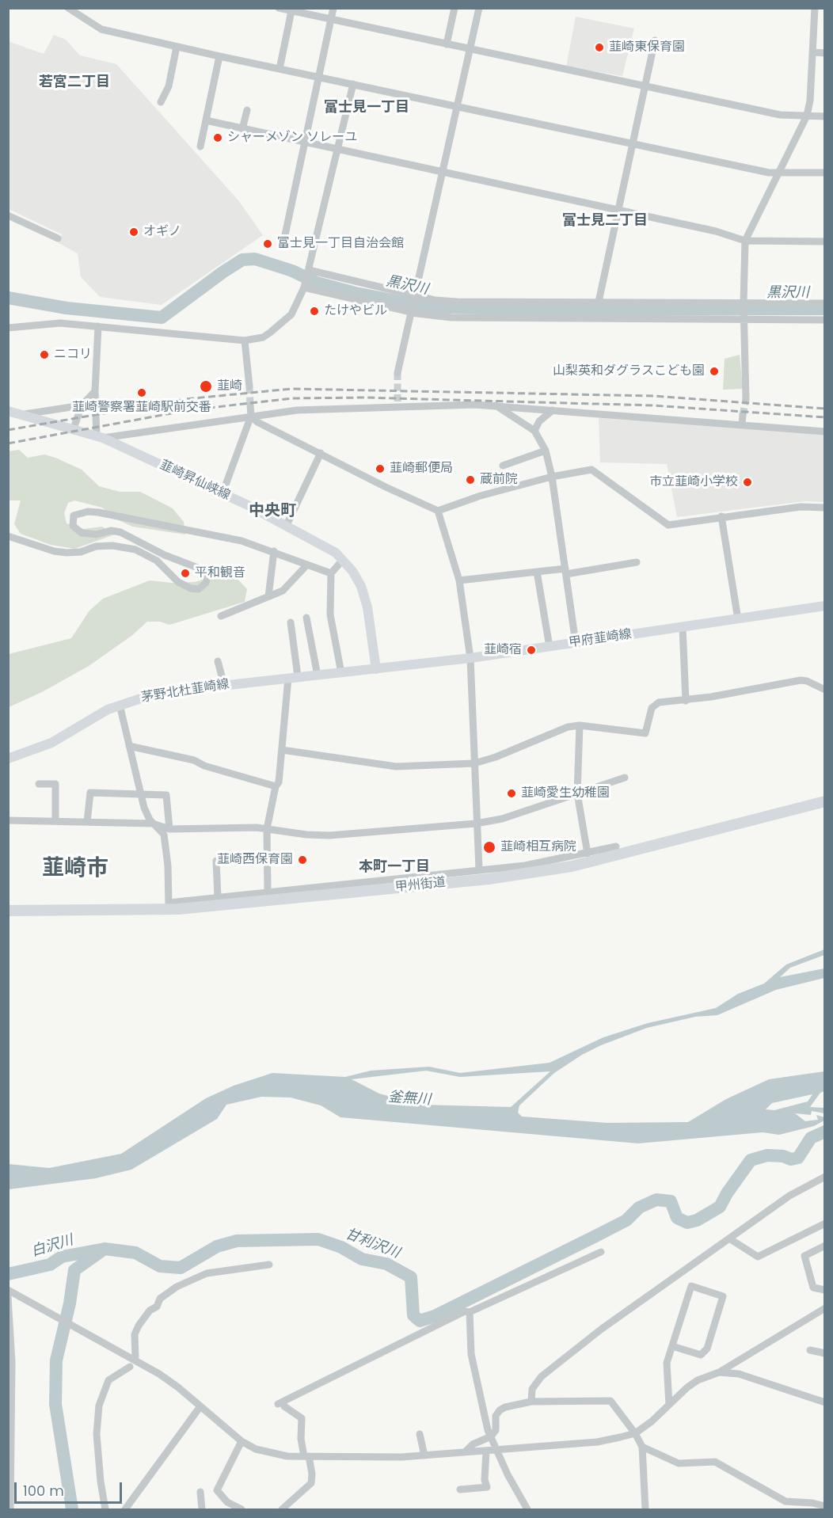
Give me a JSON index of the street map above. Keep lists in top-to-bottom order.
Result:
{
  "streets": {
    "highway": ["甲州街道"],
    "main road": ["韮崎昇仙峡線", "甲府韮崎線", "茅野北杜韮崎線"]
  },
  "crossings": [
    ["韮崎昇仙峡線", "甲府韮崎線"],
    ["韮崎昇仙峡線", "茅野北杜韮崎線"],
    ["甲府韮崎線", "茅野北杜韮崎線"]
  ],
  "districts": [
    "若宮二丁目",
    "富士見一丁目",
    "富士見二丁目",
    "中央町",
    "本町一丁目",
    "韮崎市"
  ],
  "water": [
    "黒沢川",
    "釜無川",
    "甘利沢川",
    "白沢川"
  ],
  "places": [
    "韮崎東保育園",
    "シャーメゾン ソレーユ",
    "オギノ",
    "富士見一丁目自治会館",
    "たけやビル",
    "ニコリ",
    "山梨英和ダグラスこども園",
    "韮崎",
    "韮崎警察署韮崎駅前交番",
    "韮崎郵便局",
    "蔵前院",
    "市立韮崎小学校",
    "平和観音",
    "韮崎宿",
    "韮崎愛生幼稚園",
    "韮崎相互病院",
    "韮崎西保育園"
  ],
  "scale_bar": "100 m"
}
